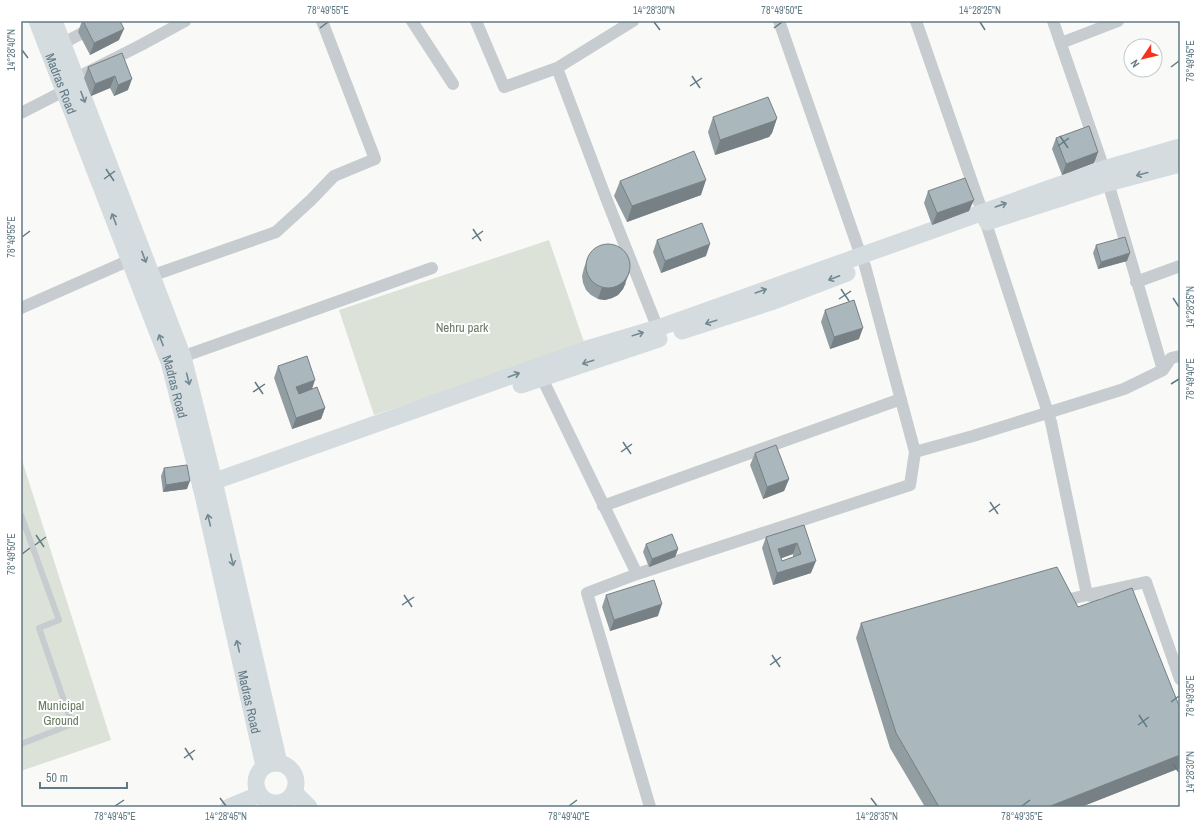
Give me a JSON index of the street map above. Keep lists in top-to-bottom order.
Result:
{
  "streets": {
    "main road": ["Madras Road"]
  },
  "parks": ["Nehru park", "Municipal Ground"],
  "scale_bar": "50 m",
  "north": "bottom left",
  "coordinates": [
    "78°49'55\"E",
    "14°28'30\"N",
    "78°49'50\"E",
    "14°28'25\"N",
    "14°28'40\"N",
    "78°49'45\"E",
    "78°49'40\"E",
    "78°49'35\"E",
    "14°28'45\"N",
    "14°28'35\"N"
  ]
}
